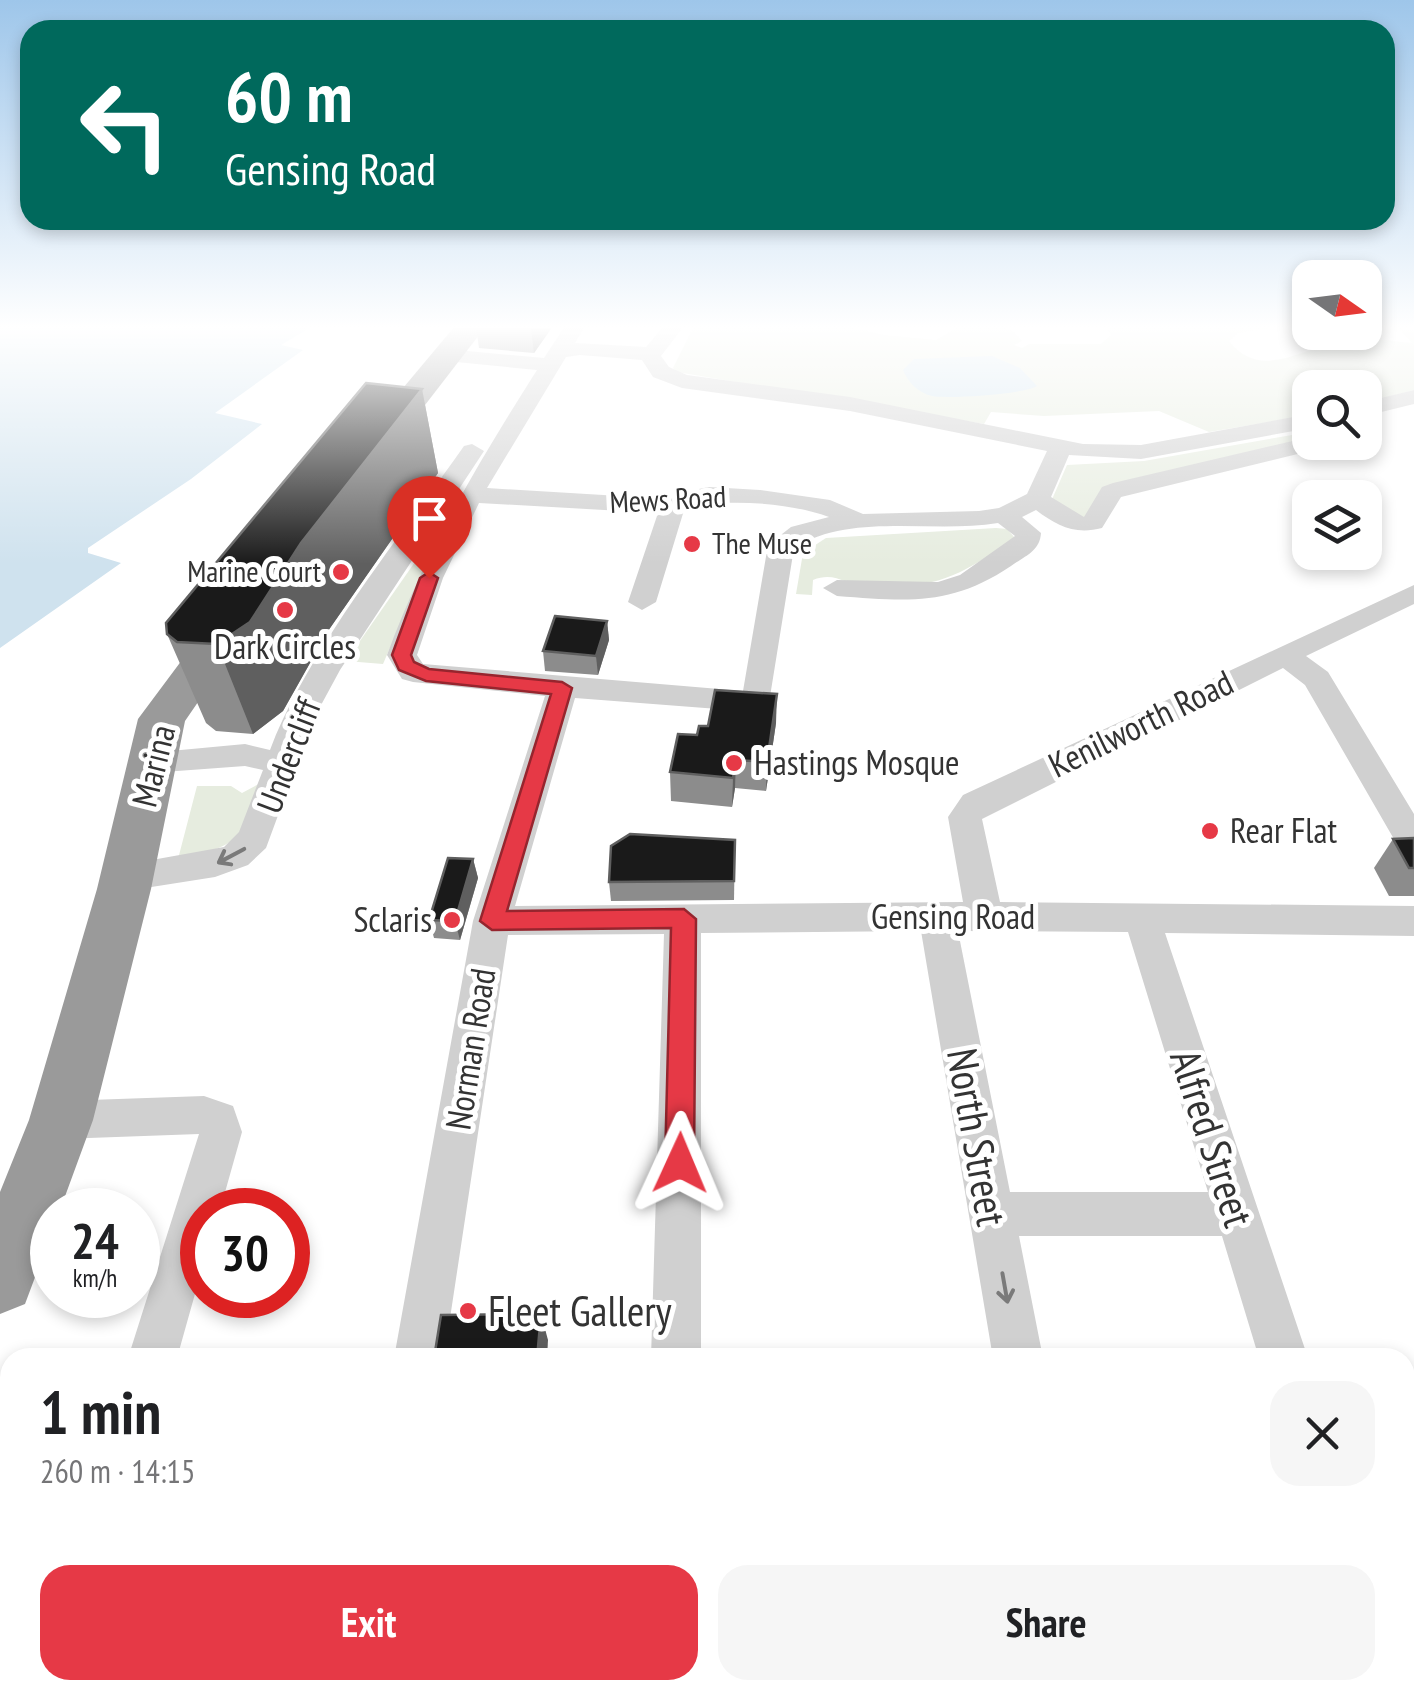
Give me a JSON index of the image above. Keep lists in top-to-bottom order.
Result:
{
  "streets": {
    "highway": ["Marina"],
    "street": [
      "Mews Road",
      "Kenilworth Road",
      "Undercliff",
      "Gensing Road",
      "Norman Road",
      "North Street",
      "Alfred Street"
    ]
  },
  "crossings": [
    ["Kenilworth Road", "Gensing Road"],
    ["Undercliff", "Marina"],
    ["Gensing Road", "Norman Road"],
    ["Gensing Road", "North Street"],
    ["Gensing Road", "Alfred Street"]
  ],
  "places": [
    "The Muse",
    "Marine Court",
    "Dark Circles",
    "Hastings Mosque",
    "Rear Flat",
    "Sclaris",
    "Fleet Gallery"
  ],
  "north": "right",
  "page": {
    "turn": ["60 m", "Gensing Road"],
    "speed": "24 km/h",
    "limit": "30",
    "heading": ["1 min", "260 m · 14:15"],
    "buttons": ["Exit", "Share"]
  }
}
